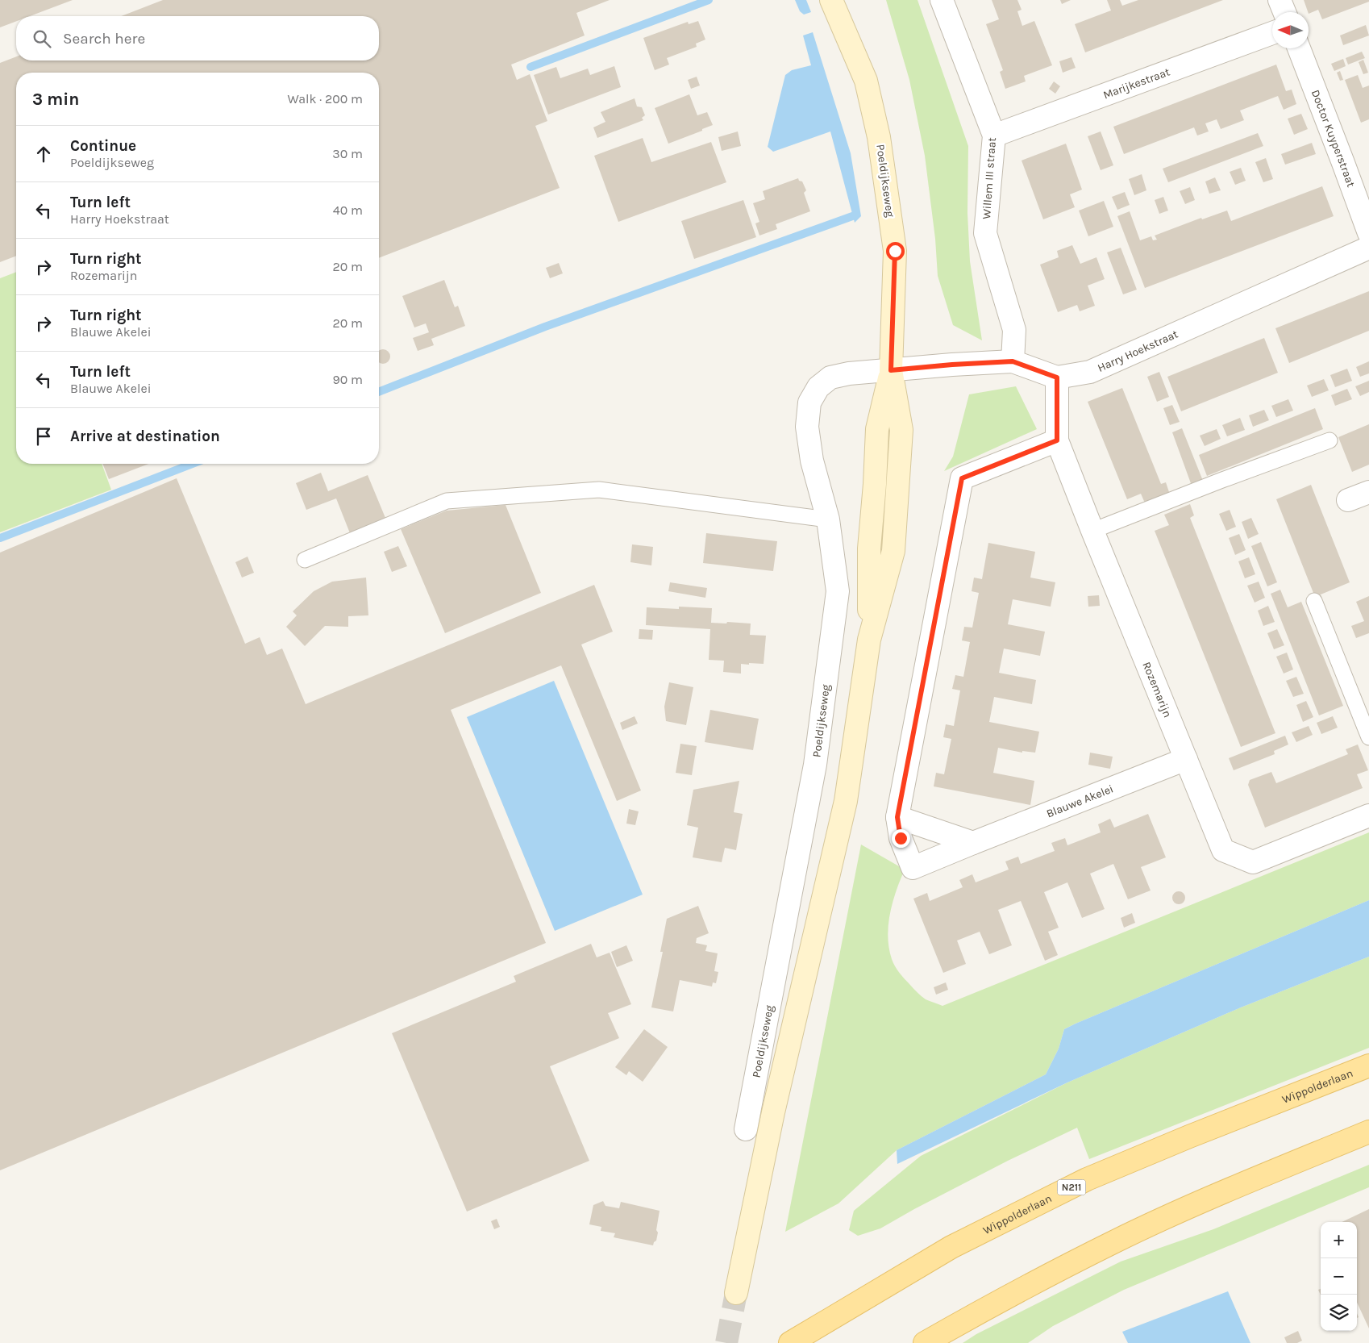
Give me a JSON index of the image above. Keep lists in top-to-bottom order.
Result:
{
  "streets": {
    "main road": ["Wippolderlaan", "N211"],
    "street": [
      "Marijkestraat",
      "Doctor Kuyperstraat",
      "Willem III straat",
      "Poeldijkseweg",
      "Harry Hoekstraat",
      "Rozemarijn",
      "Blauwe Akelei"
    ]
  },
  "crossings": [
    ["Marijkestraat", "Willem III straat"],
    ["Willem III straat", "Harry Hoekstraat"],
    ["Poeldijkseweg", "Harry Hoekstraat"],
    ["Harry Hoekstraat", "Rozemarijn"],
    ["Rozemarijn", "Blauwe Akelei"]
  ],
  "north": "left",
  "page": {
    "search": "Search here",
    "heading": ["3 min", "Walk · 200 m"],
    "list": [
      ["Continue", "Poeldijkseweg", "30 m"],
      ["Turn left", "Harry Hoekstraat", "40 m"],
      ["Turn right", "Rozemarijn", "20 m"],
      ["Turn right", "Blauwe Akelei", "20 m"],
      ["Turn left", "Blauwe Akelei", "90 m"],
      "Arrive at destination"
    ],
    "map_buttons": ["+", "−"]
  }
}
